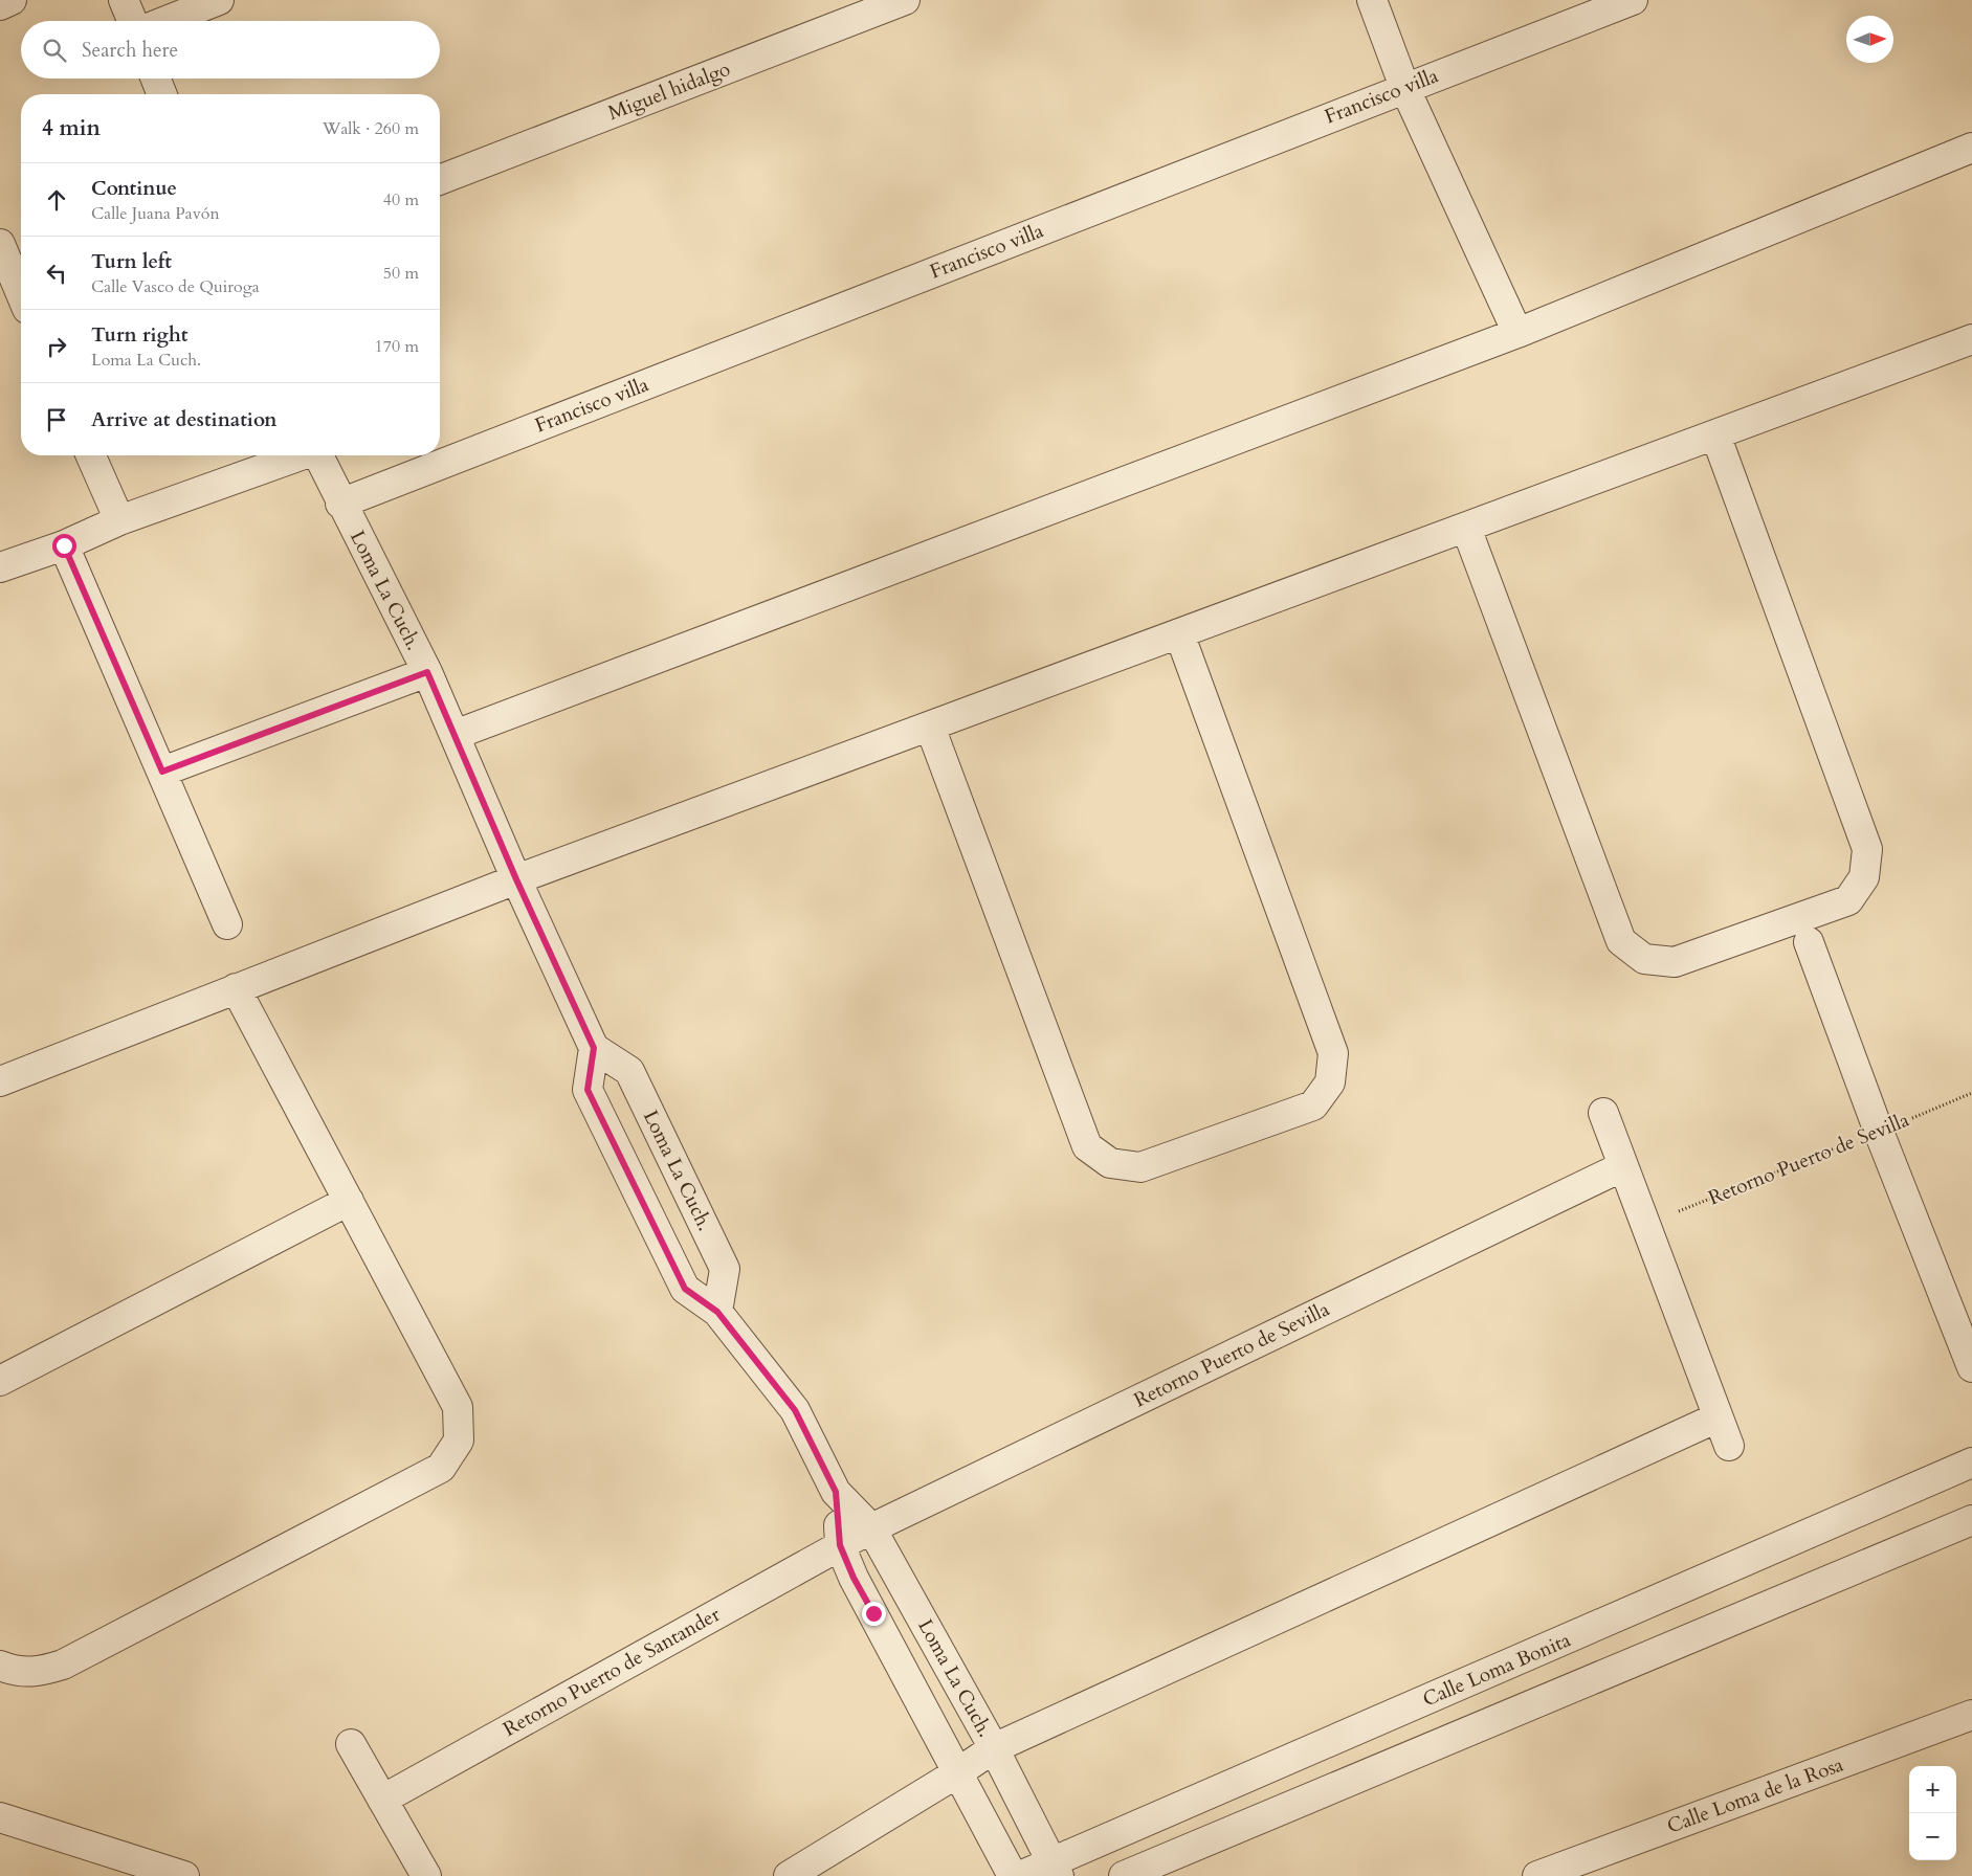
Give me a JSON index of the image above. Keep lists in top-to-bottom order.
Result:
{
  "streets": {
    "street": [
      "Miguel hidalgo",
      "Francisco villa",
      "Loma La Cuch.",
      "Retorno Puerto de Sevilla",
      "Calle Loma Bonita",
      "Retorno Puerto de Santander",
      "Calle Loma de la Rosa"
    ]
  },
  "crossings": [
    ["Francisco villa", "Loma La Cuch."],
    ["Loma La Cuch.", "Retorno Puerto de Sevilla"],
    ["Loma La Cuch.", "Calle Loma Bonita"],
    ["Loma La Cuch.", "Retorno Puerto de Santander"],
    ["Retorno Puerto de Sevilla", "Retorno Puerto de Santander"]
  ],
  "north": "right",
  "page": {
    "search": "Search here",
    "heading": ["4 min", "Walk · 260 m"],
    "list": [
      ["Continue", "Calle Juana Pavón", "40 m"],
      ["Turn left", "Calle Vasco de Quiroga", "50 m"],
      ["Turn right", "Loma La Cuch.", "170 m"],
      "Arrive at destination"
    ],
    "map_buttons": ["+", "−"]
  }
}
